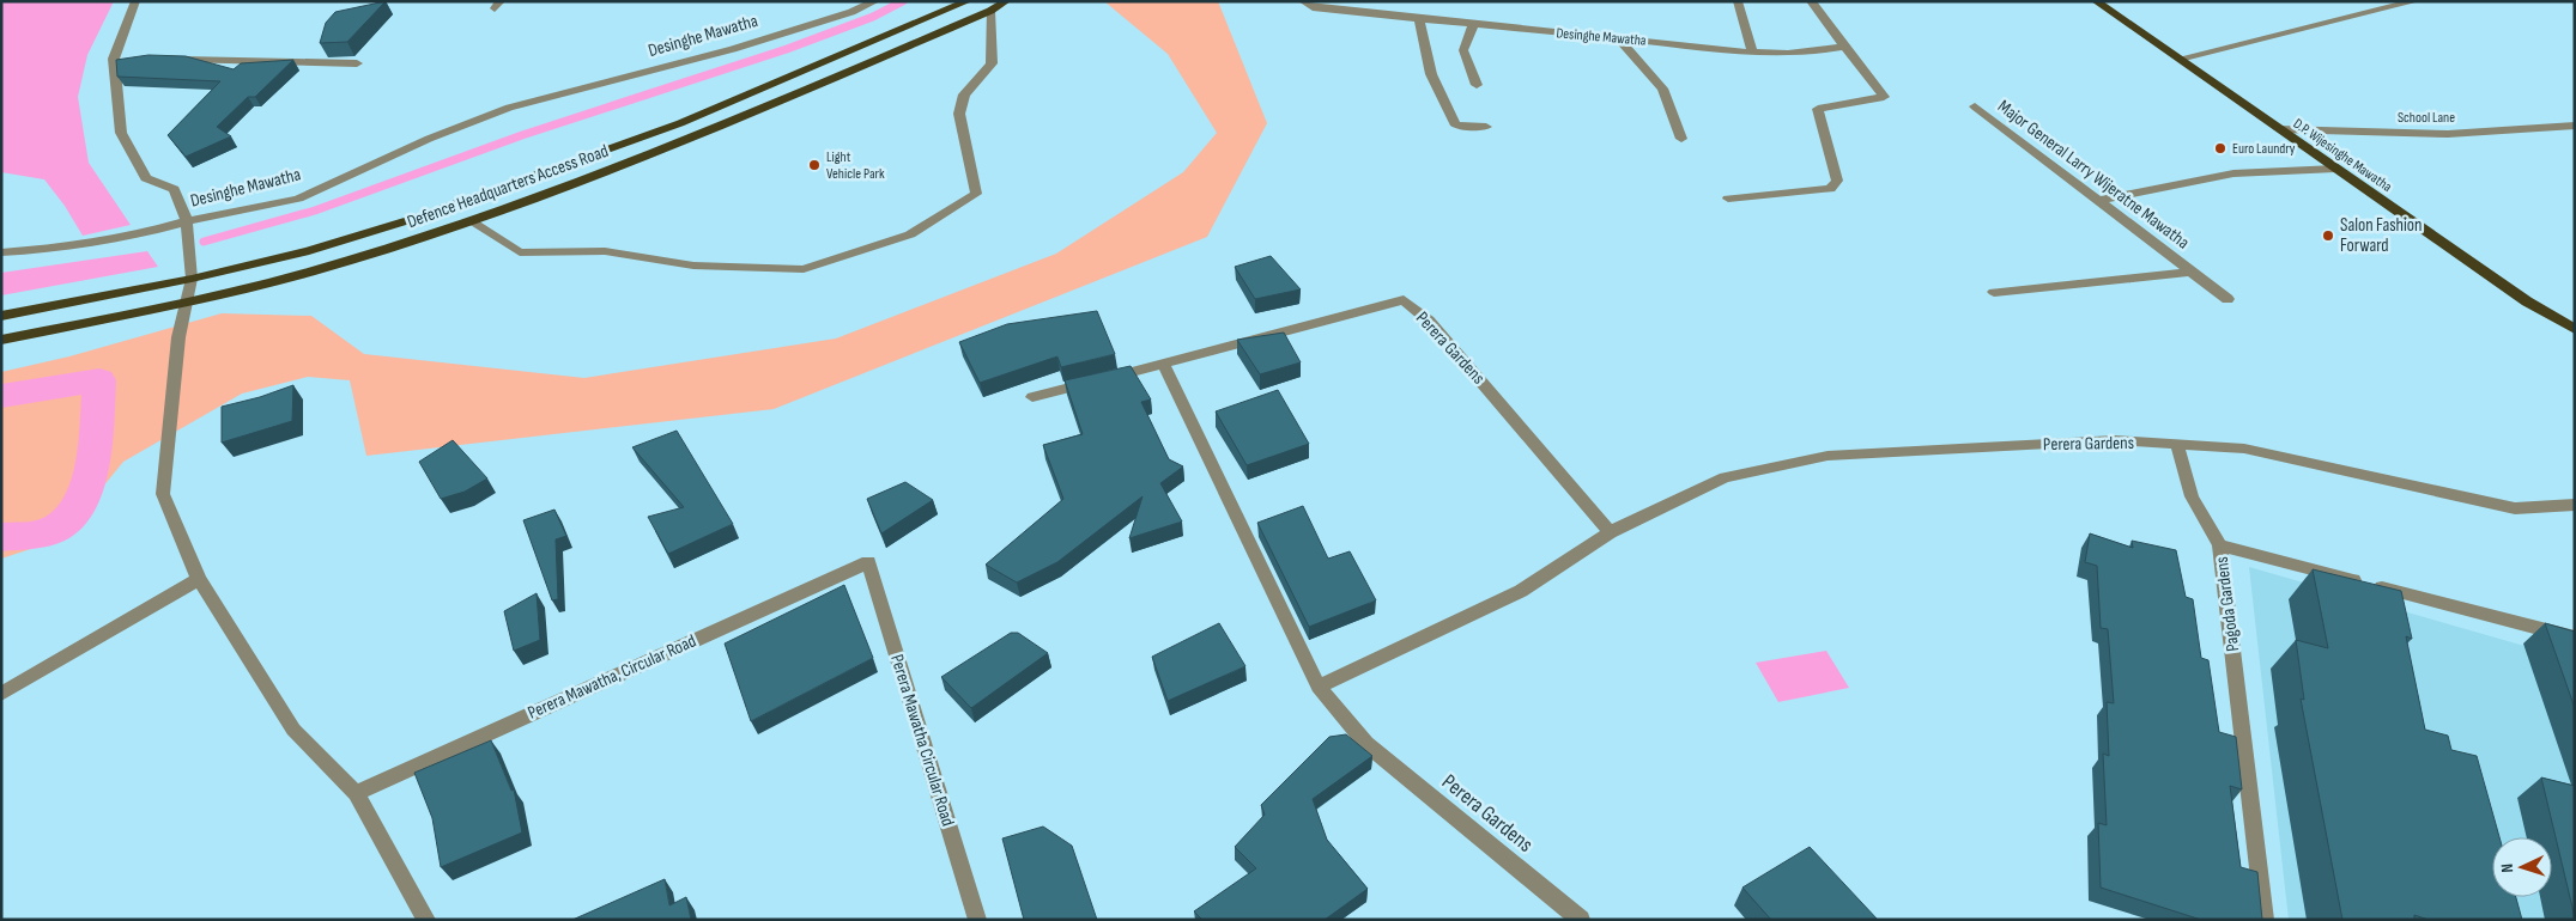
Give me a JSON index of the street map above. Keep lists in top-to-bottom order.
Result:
{
  "streets": {
    "main road": ["D.P. Wijesinghe Mawatha", "Defence Headquarters Access Road"],
    "street": [
      "Desinghe Mawatha",
      "School Lane",
      "Major General Larry Wijeratne Mawatha",
      "Perera Gardens",
      "Pagoda Gardens",
      "Perera Mawatha, Circular Road",
      "Perera Mawatha Circular Road"
    ]
  },
  "crossings": [
    ["Desinghe Mawatha", "Defence Headquarters Access Road"],
    ["Desinghe Mawatha", "Perera Mawatha, Circular Road"],
    ["School Lane", "D.P. Wijesinghe Mawatha"],
    ["Perera Mawatha, Circular Road", "Perera Mawatha Circular Road"]
  ],
  "places": ["Euro Laundry", "Light Vehicle Park", "Salon Fashion Forward"],
  "north": "left"
}
